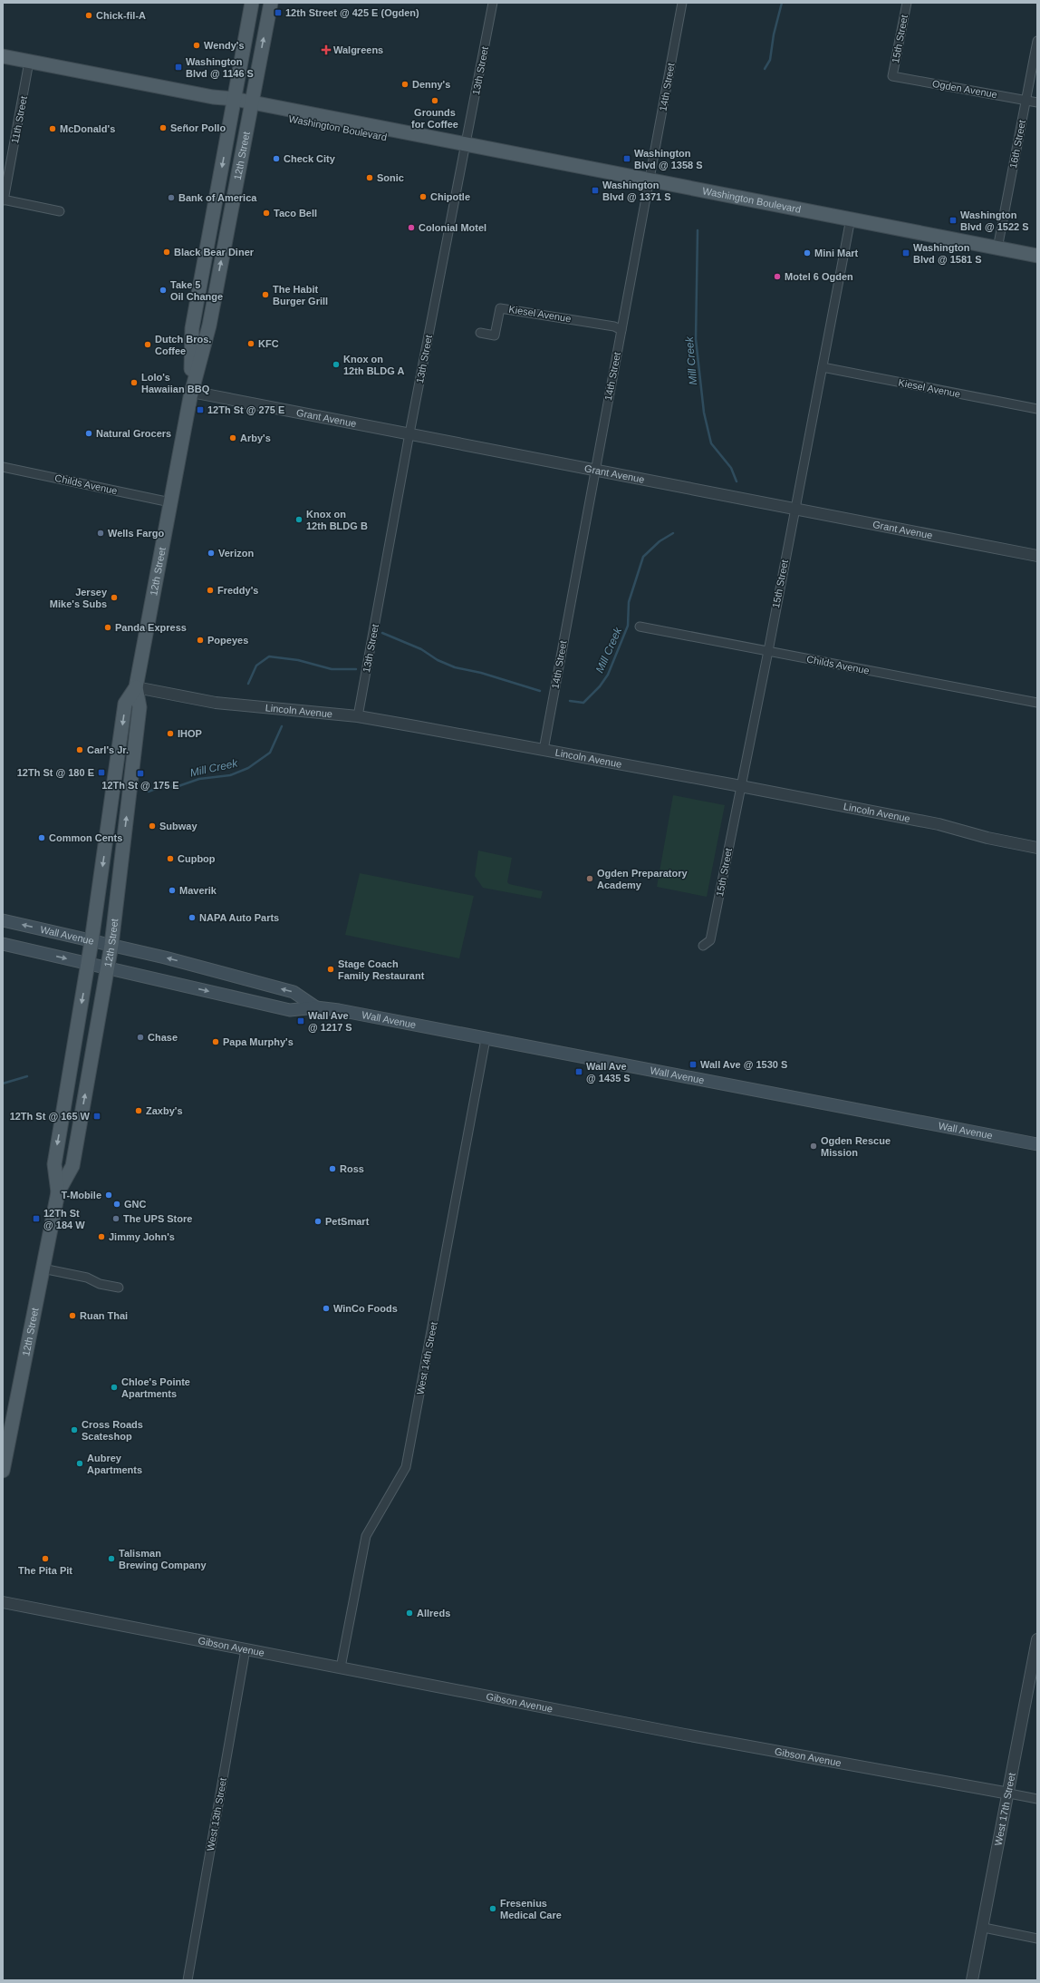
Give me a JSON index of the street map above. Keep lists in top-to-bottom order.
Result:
{
  "streets": {
    "main road": ["Washington Boulevard", "12th Street", "Wall Avenue"],
    "street": [
      "15th Street",
      "13th Street",
      "14th Street",
      "Ogden Avenue",
      "11th Street",
      "16th Street",
      "Kiesel Avenue",
      "Grant Avenue",
      "Childs Avenue",
      "Lincoln Avenue",
      "West 14th Street",
      "Gibson Avenue",
      "West 17th Street",
      "West 13th Street"
    ]
  },
  "crossings": [
    ["15th Street", "Ogden Avenue"],
    ["15th Street", "Washington Boulevard"],
    ["15th Street", "Kiesel Avenue"],
    ["15th Street", "Grant Avenue"],
    ["15th Street", "Childs Avenue"],
    ["15th Street", "Lincoln Avenue"],
    ["13th Street", "Washington Boulevard"],
    ["13th Street", "Grant Avenue"],
    ["13th Street", "Lincoln Avenue"],
    ["14th Street", "Washington Boulevard"],
    ["14th Street", "Kiesel Avenue"],
    ["14th Street", "Grant Avenue"],
    ["14th Street", "Lincoln Avenue"],
    ["Ogden Avenue", "16th Street"],
    ["11th Street", "Washington Boulevard"],
    ["Washington Boulevard", "16th Street"],
    ["Washington Boulevard", "12th Street"],
    ["12th Street", "Grant Avenue"],
    ["12th Street", "Childs Avenue"],
    ["12th Street", "Lincoln Avenue"],
    ["12th Street", "Wall Avenue"],
    ["Wall Avenue", "West 14th Street"],
    ["West 14th Street", "Gibson Avenue"],
    ["Gibson Avenue", "West 17th Street"],
    ["Gibson Avenue", "West 13th Street"]
  ],
  "water": ["Mill Creek"],
  "places": {
    "transit": [
      "12th Street @ 425 E (Ogden)",
      "Washington Blvd @ 1146 S",
      "Washington Blvd @ 1358 S",
      "Washington Blvd @ 1371 S",
      "Washington Blvd @ 1522 S",
      "Washington Blvd @ 1581 S",
      "12Th St @ 275 E",
      "12Th St @ 180 E",
      "12Th St @ 175 E",
      "Wall Ave @ 1217 S",
      "Wall Ave @ 1530 S",
      "Wall Ave @ 1435 S",
      "12Th St @ 165 W",
      "12Th St @ 184 W"
    ],
    "other": [
      "Chick-fil-A",
      "Wendy's",
      "Denny's",
      "Grounds for Coffee",
      "Señor Pollo",
      "McDonald's",
      "Check City",
      "Sonic",
      "Chipotle",
      "Bank of America",
      "Taco Bell",
      "Colonial Motel",
      "Black Bear Diner",
      "Mini Mart",
      "Motel 6 Ogden",
      "Take 5 Oil Change",
      "The Habit Burger Grill",
      "KFC",
      "Dutch Bros. Coffee",
      "Knox on 12th BLDG A",
      "Lolo's Hawaiian BBQ",
      "Natural Grocers",
      "Arby's",
      "Knox on 12th BLDG B",
      "Wells Fargo",
      "Verizon",
      "Freddy's",
      "Jersey Mike's Subs",
      "Panda Express",
      "Popeyes",
      "IHOP",
      "Carl's Jr.",
      "Subway",
      "Common Cents",
      "Cupbop",
      "Ogden Preparatory Academy",
      "Maverik",
      "NAPA Auto Parts",
      "Stage Coach Family Restaurant",
      "Chase",
      "Papa Murphy's",
      "Zaxby's",
      "Ogden Rescue Mission",
      "Ross",
      "T-Mobile",
      "GNC",
      "The UPS Store",
      "PetSmart",
      "Jimmy John's",
      "WinCo Foods",
      "Ruan Thai",
      "Chloe's Pointe Apartments",
      "Cross Roads Scateshop",
      "Aubrey Apartments",
      "The Pita Pit",
      "Talisman Brewing Company",
      "Allreds",
      "Fresenius Medical Care"
    ],
    "health": ["Walgreens"]
  }
}
